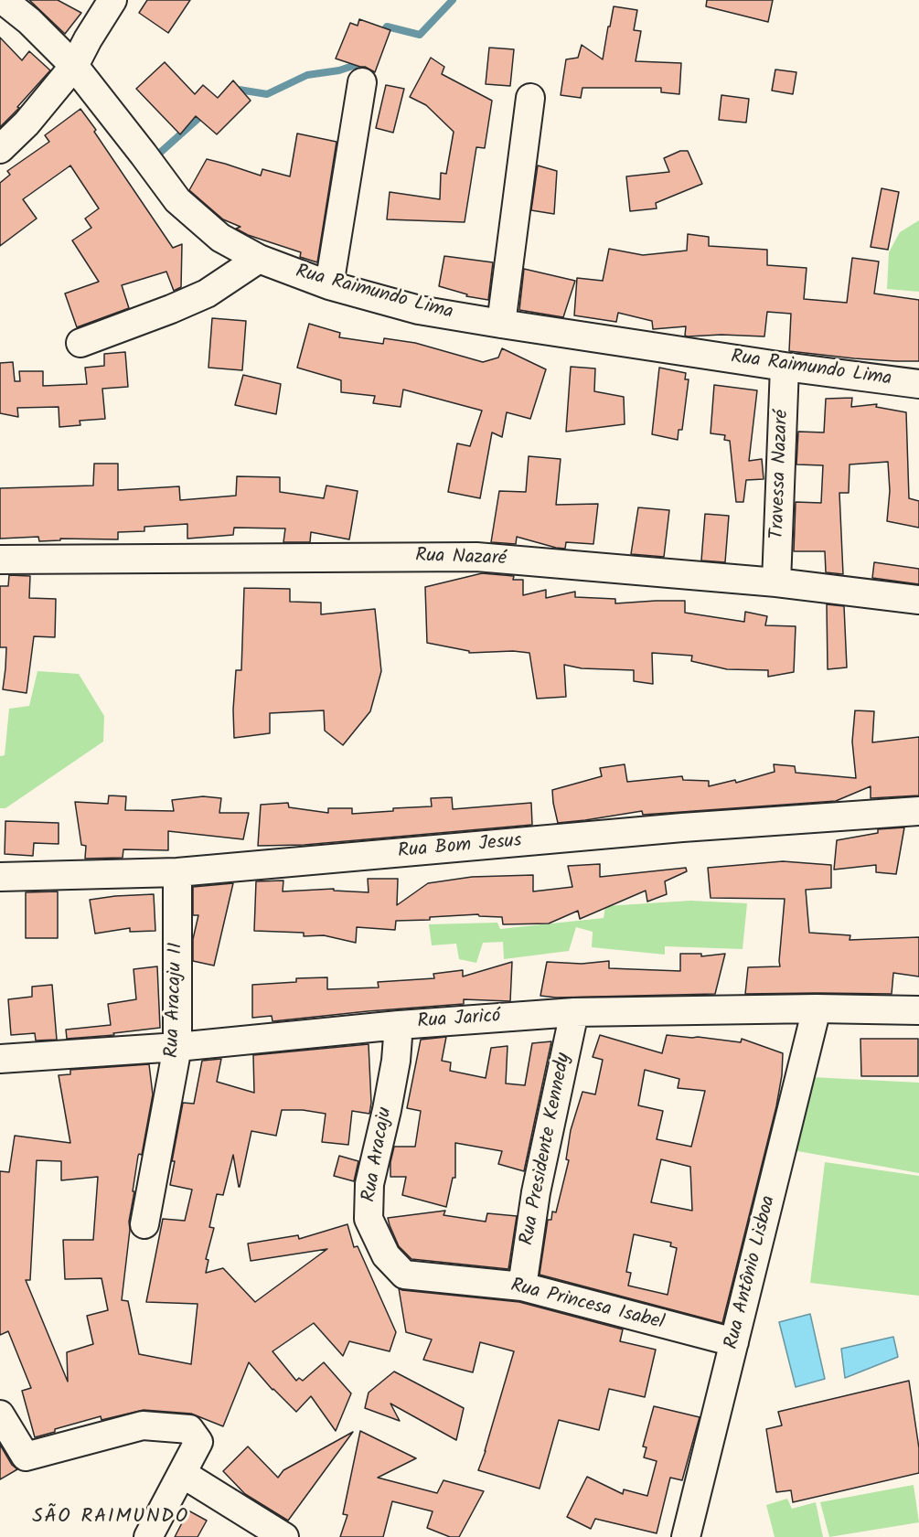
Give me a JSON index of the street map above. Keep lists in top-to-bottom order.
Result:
{
  "streets": {
    "street": [
      "Rua Raimundo Lima",
      "Travessa Nazaré",
      "Rua Nazaré",
      "Rua Bom Jesus",
      "Rua Aracaju II",
      "Rua Jaricó",
      "Rua Presidente Kennedy",
      "Rua Aracaju",
      "Rua Antônio Lisboa",
      "Rua Princesa Isabel"
    ]
  },
  "crossings": [
    ["Rua Raimundo Lima", "Travessa Nazaré"],
    ["Travessa Nazaré", "Rua Nazaré"],
    ["Rua Bom Jesus", "Rua Aracaju II"],
    ["Rua Aracaju II", "Rua Jaricó"],
    ["Rua Jaricó", "Rua Presidente Kennedy"],
    ["Rua Jaricó", "Rua Aracaju"],
    ["Rua Jaricó", "Rua Antônio Lisboa"],
    ["Rua Presidente Kennedy", "Rua Princesa Isabel"],
    ["Rua Aracaju", "Rua Princesa Isabel"],
    ["Rua Antônio Lisboa", "Rua Princesa Isabel"]
  ],
  "districts": ["SÃO RAIMUNDO"]
}
